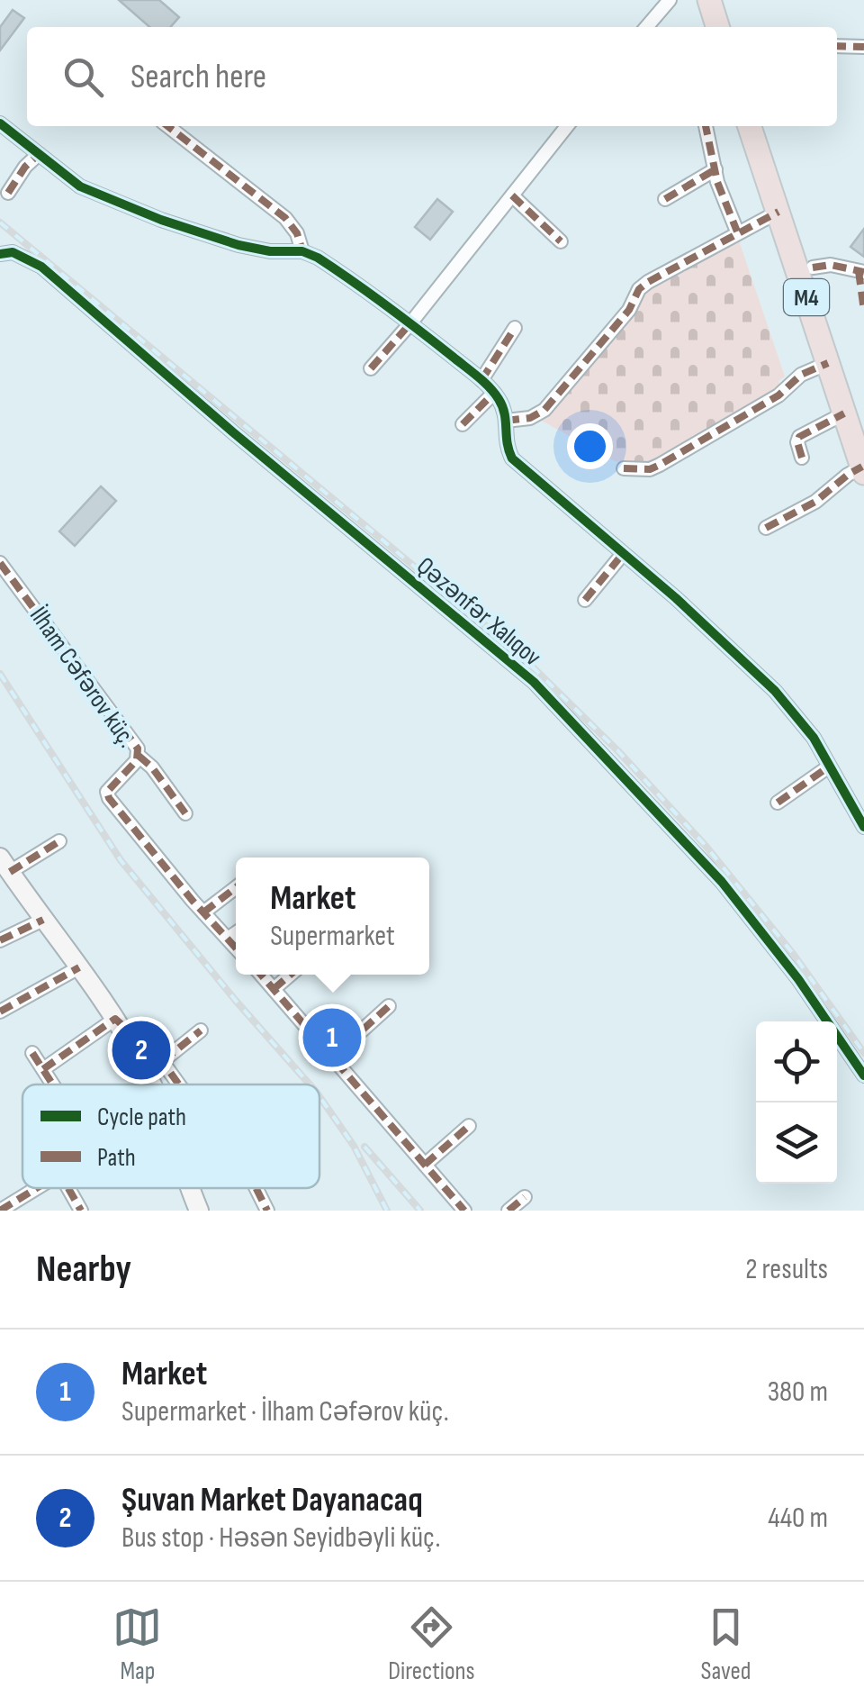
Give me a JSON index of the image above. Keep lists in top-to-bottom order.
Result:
{
  "streets": {
    "highway": ["M4"],
    "street": ["Qəzənfər Xalıqov", "İlham Cəfərov küç."]
  },
  "legend": ["Cycle path", "Path"],
  "page": {
    "search": "Search here",
    "popup": ["Market", "Supermarket"],
    "pins": ["1", "2"],
    "heading": ["Nearby", "2 results"],
    "list": [
      {
        "mark": "1",
        "name": "Market",
        "note": "Supermarket · İlham Cəfərov küç.",
        "value": "380 m"
      },
      {
        "mark": "2",
        "name": "Şuvan Market Dayanacaq",
        "note": "Bus stop · Həsən Seyidbəyli küç.",
        "value": "440 m"
      }
    ],
    "nav": ["Map", "Directions", "Saved"]
  }
}
